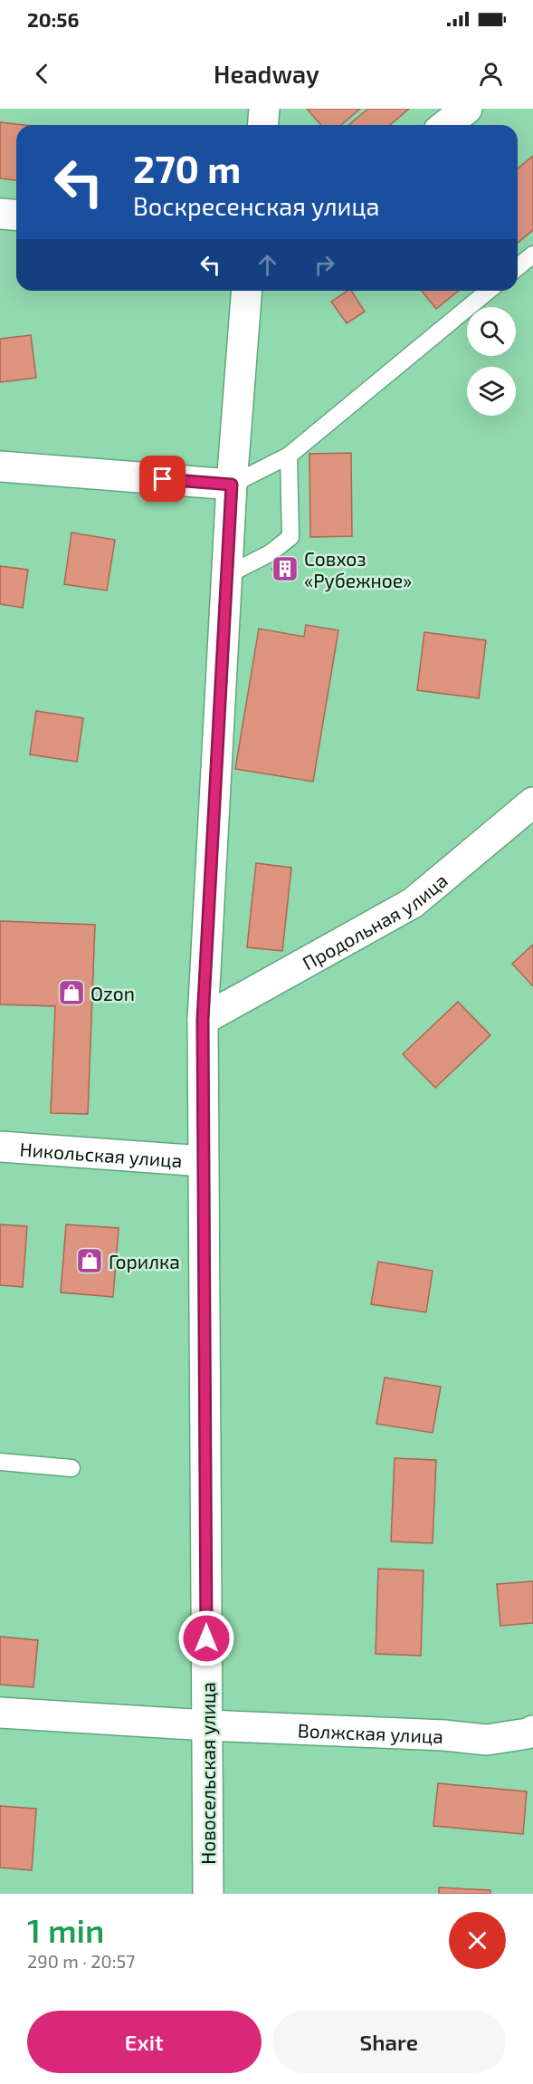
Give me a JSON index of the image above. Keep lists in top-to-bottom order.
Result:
{
  "streets": {
    "street": [
      "Продольная улица",
      "Никольская улица",
      "Волжская улица",
      "Новосельская улица"
    ]
  },
  "crossings": [
    ["Продольная улица", "Новосельская улица"],
    ["Никольская улица", "Новосельская улица"],
    ["Волжская улица", "Новосельская улица"]
  ],
  "places": {
    "building": ["Совхоз «Рубежное»"],
    "shop": ["Ozon", "Горилка"]
  },
  "page": {
    "status": "20:56",
    "header": "Headway",
    "turn": ["270 m", "Воскресенская улица"],
    "heading": ["1 min", "290 m · 20:57"],
    "buttons": ["Exit", "Share"]
  }
}
